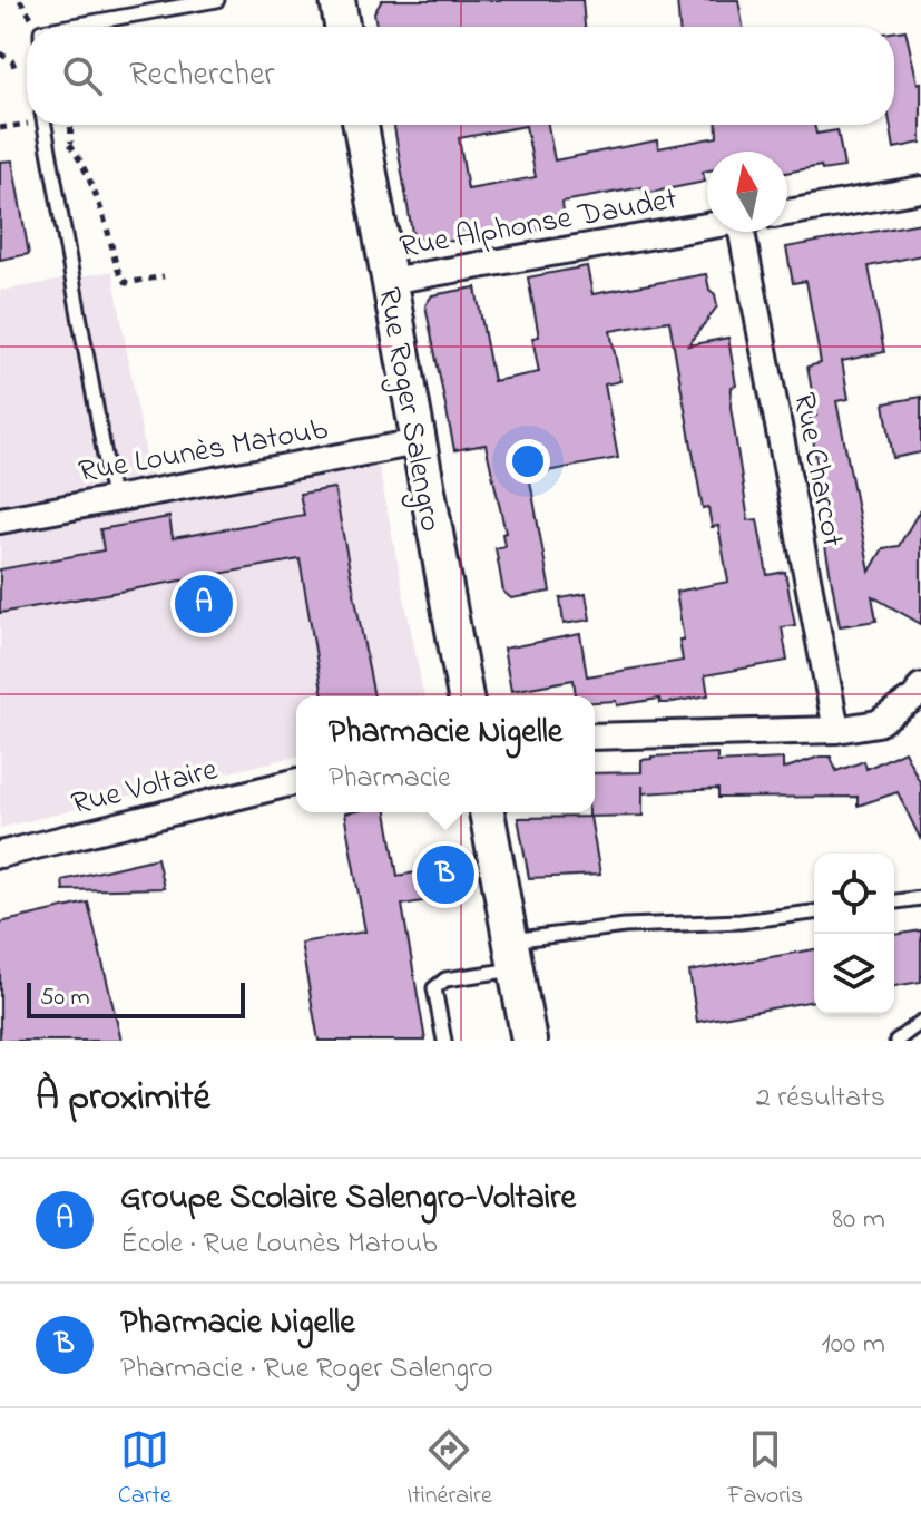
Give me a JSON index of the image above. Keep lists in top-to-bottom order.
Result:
{
  "streets": {
    "main road": ["Rue Roger Salengro"],
    "street": [
      "Rue Alphonse Daudet",
      "Rue Lounès Matoub",
      "Rue Charcot",
      "Rue Voltaire"
    ]
  },
  "crossings": [
    ["Rue Alphonse Daudet", "Rue Roger Salengro"],
    ["Rue Roger Salengro", "Rue Lounès Matoub"]
  ],
  "scale_bar": "50 m",
  "north": "top",
  "page": {
    "search": "Rechercher",
    "pins": ["A", "B"],
    "popup": ["Pharmacie Nigelle", "Pharmacie"],
    "scale": "50 m",
    "heading": ["À proximité", "2 résultats"],
    "list": [
      {
        "mark": "A",
        "name": "Groupe Scolaire Salengro-Voltaire",
        "note": "École · Rue Lounès Matoub",
        "value": "80 m"
      },
      {
        "mark": "B",
        "name": "Pharmacie Nigelle",
        "note": "Pharmacie · Rue Roger Salengro",
        "value": "100 m"
      }
    ],
    "nav": ["Carte", "Itinéraire", "Favoris"]
  }
}
